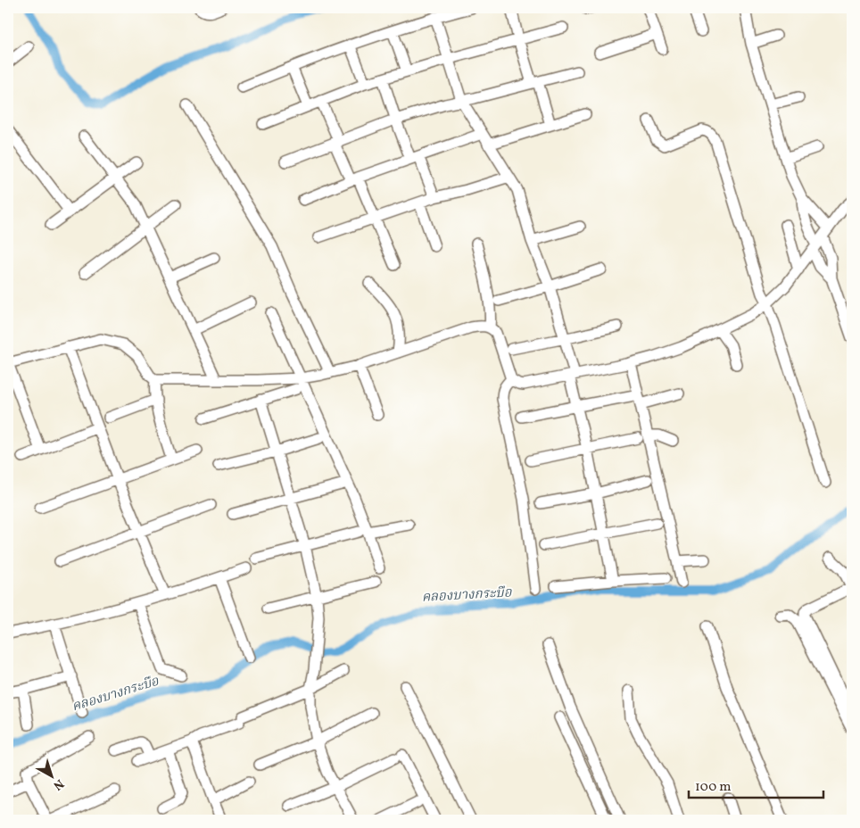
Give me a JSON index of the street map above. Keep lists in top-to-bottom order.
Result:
{
  "water": ["คลองบางกระบือ"],
  "scale_bar": "100 m",
  "north": "bottom right"
}
